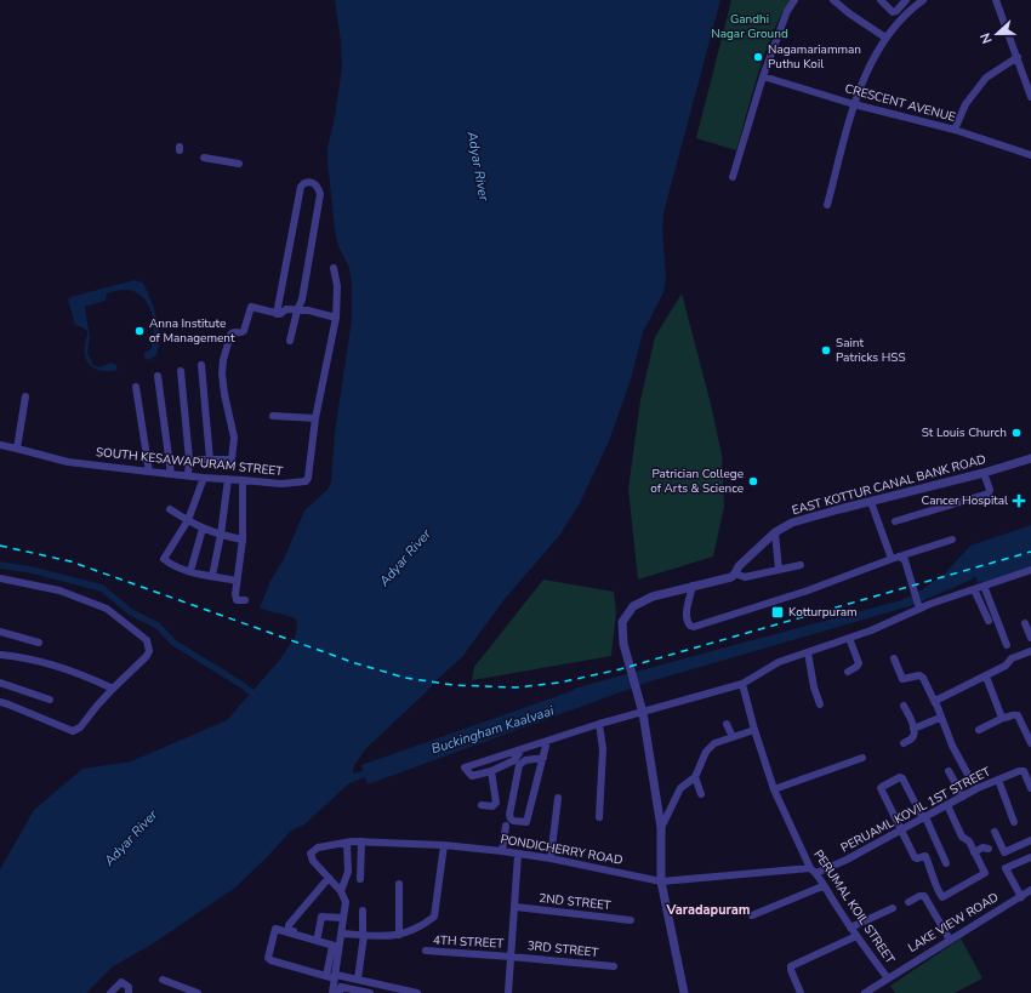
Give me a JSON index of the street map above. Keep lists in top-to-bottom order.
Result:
{
  "streets": {
    "street": [
      "CRESCENT AVENUE",
      "SOUTH KESAWAPURAM STREET",
      "EAST KOTTUR CANAL BANK ROAD",
      "PERUAML KOVIL 1ST STREET",
      "PONDICHERRY ROAD",
      "2ND STREET",
      "PERUMAL KOIL STREET",
      "LAKE VIEW ROAD",
      "4TH STREET",
      "3RD STREET"
    ]
  },
  "crossings": [
    ["EAST KOTTUR CANAL BANK ROAD", "PONDICHERRY ROAD"],
    ["PERUAML KOVIL 1ST STREET", "PONDICHERRY ROAD"],
    ["PERUAML KOVIL 1ST STREET", "PERUMAL KOIL STREET"],
    ["PONDICHERRY ROAD", "PERUMAL KOIL STREET"],
    ["PERUMAL KOIL STREET", "LAKE VIEW ROAD"],
    ["4TH STREET", "3RD STREET"]
  ],
  "districts": ["Varadapuram"],
  "water": ["Adyar River", "Buckingham Kaalvaai"],
  "parks": ["Gandhi Nagar Ground"],
  "places": {
    "other": [
      "Nagamariamman Puthu Koil",
      "Anna Institute of Management",
      "Saint Patricks HSS",
      "St Louis Church",
      "Patrician College of Arts & Science"
    ],
    "health": ["Cancer Hospital"],
    "transit": ["Kotturpuram"]
  },
  "north": "left"
}
